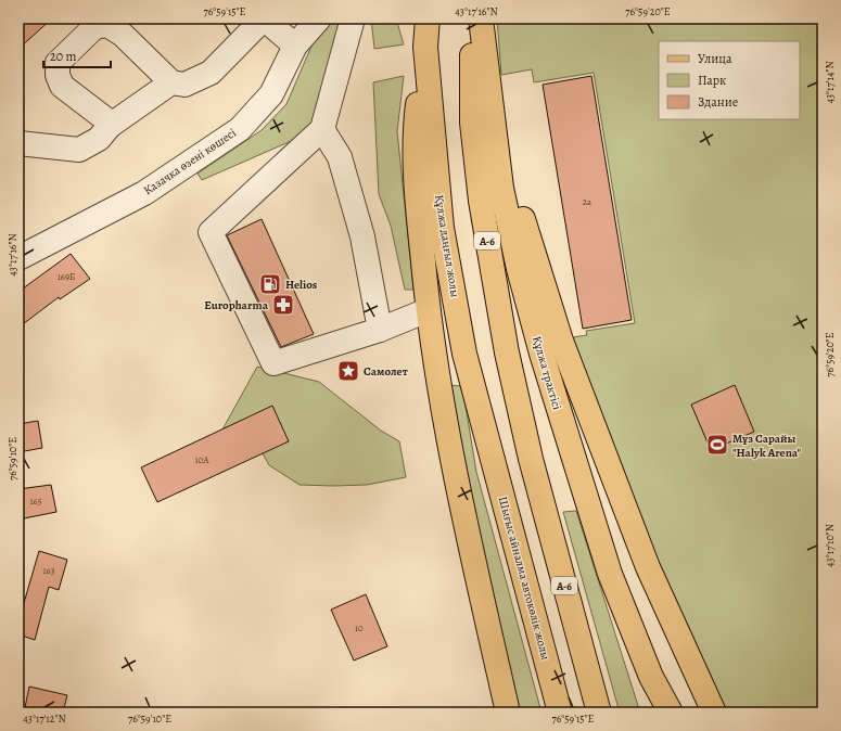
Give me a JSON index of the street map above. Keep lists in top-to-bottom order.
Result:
{
  "streets": {
    "main road": [
      "A-6",
      "Құлжа даңғыл жолы",
      "Құлжа трактісі",
      "Шығыс айналма автокөлік жолы"
    ],
    "street": ["Казачка өзені көшесі"]
  },
  "crossings": [
    ["Құлжа даңғыл жолы", "Шығыс айналма автокөлік жолы"]
  ],
  "places": {
    "fuel station": ["Helios"],
    "pharmacy": ["Europharma"],
    "place": ["Самолет"],
    "sports": ["Мұз Сарайы \"Halyk Arena\""]
  },
  "house_numbers": [
    "2а",
    "169Б",
    "10А",
    "165",
    "163",
    "10"
  ],
  "legend": ["Улица", "Парк", "Здание"],
  "scale_bar": "20 m",
  "coordinates": [
    "76°59'15\"E",
    "43°17'16\"N",
    "76°59'20\"E",
    "43°17'14\"N",
    "76°59'10\"E",
    "43°17'10\"N",
    "43°17'12\"N"
  ]
}
